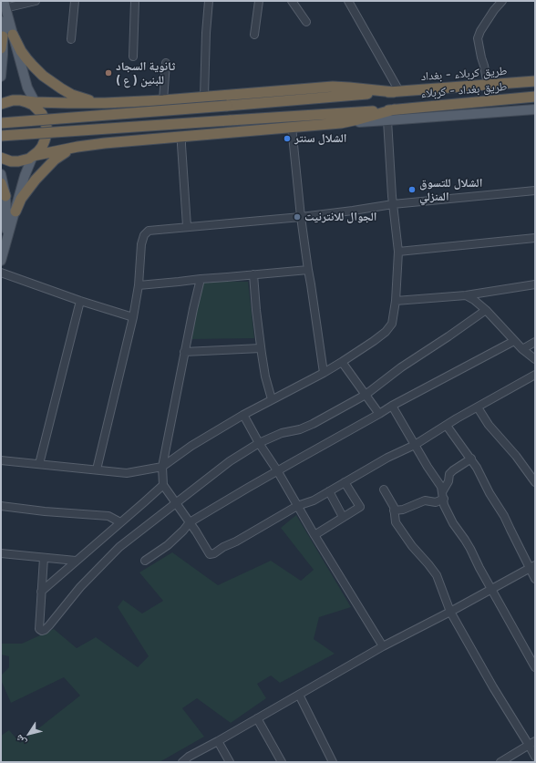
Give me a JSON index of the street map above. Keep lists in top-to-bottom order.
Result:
{
  "streets": {
    "highway": ["طريق كربلاء - بغداد", "طريق بغداد - كربلاء"]
  },
  "places": [
    "ثانوية السجاد ( ع ) للبنين",
    "الشلال سنتر",
    "الشلال للتسوق المنزلي",
    "الجوال للانترنيت"
  ],
  "north": "bottom left"
}
